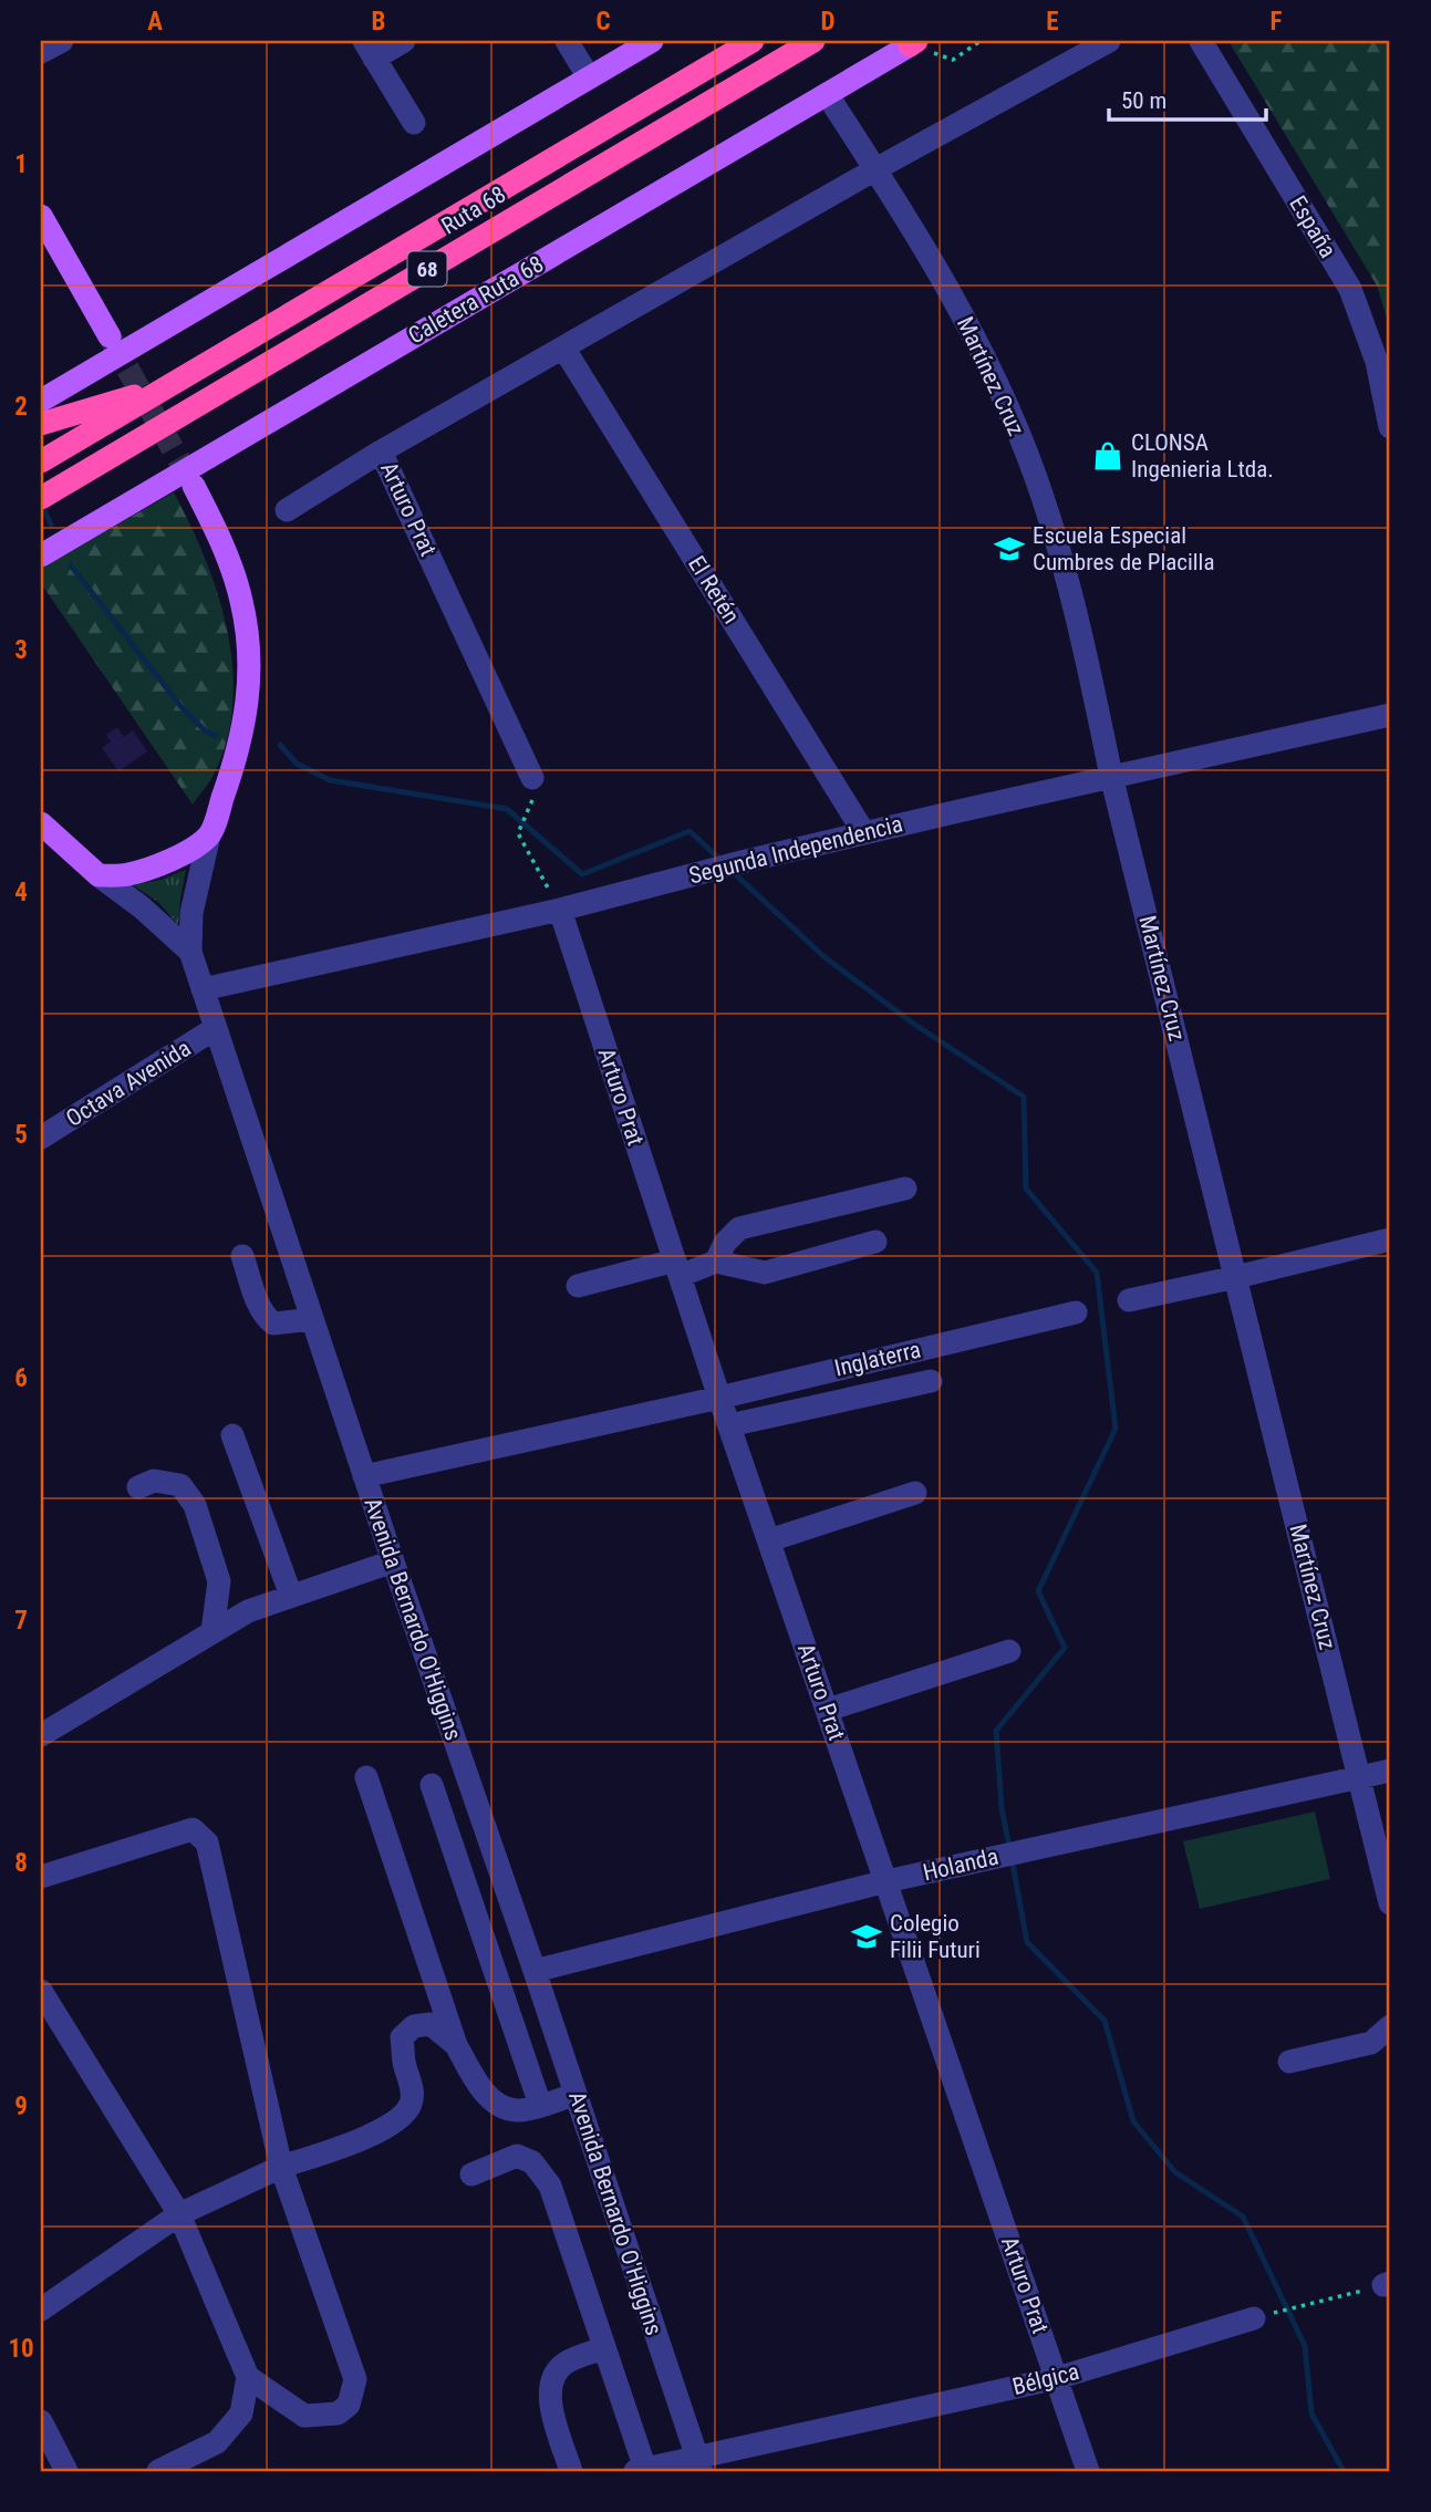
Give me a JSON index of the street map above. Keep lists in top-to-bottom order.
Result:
{
  "streets": {
    "highway": ["Ruta 68", "68"],
    "main road": ["Caletera Ruta 68", "Avenida Bernardo O'Higgins"],
    "street": [
      "España",
      "Martínez Cruz",
      "Arturo Prat",
      "El Retén",
      "Segunda Independencia",
      "Octava Avenida",
      "Inglaterra",
      "Holanda",
      "Bélgica"
    ]
  },
  "crossings": [
    ["Caletera Ruta 68", "Martínez Cruz"],
    ["Martínez Cruz", "Segunda Independencia"],
    ["Martínez Cruz", "Holanda"],
    ["Arturo Prat", "Segunda Independencia"],
    ["Arturo Prat", "Inglaterra"],
    ["Arturo Prat", "Holanda"],
    ["Arturo Prat", "Bélgica"],
    ["El Retén", "Segunda Independencia"],
    ["Segunda Independencia", "Avenida Bernardo O'Higgins"],
    ["Octava Avenida", "Avenida Bernardo O'Higgins"],
    ["Inglaterra", "Avenida Bernardo O'Higgins"],
    ["Avenida Bernardo O'Higgins", "Holanda"],
    ["Avenida Bernardo O'Higgins", "Bélgica"]
  ],
  "places": {
    "shop": ["CLONSA Ingenieria Ltda."],
    "school or university": ["Escuela Especial Cumbres de Placilla", "Colegio Filii Futuri"]
  },
  "scale_bar": "50 m",
  "grid": {
    "columns": [
      "A",
      "B",
      "C",
      "D",
      "E",
      "F"
    ],
    "rows": [
      "1",
      "2",
      "3",
      "4",
      "5",
      "6",
      "7",
      "8",
      "9",
      "10"
    ]
  }
}
